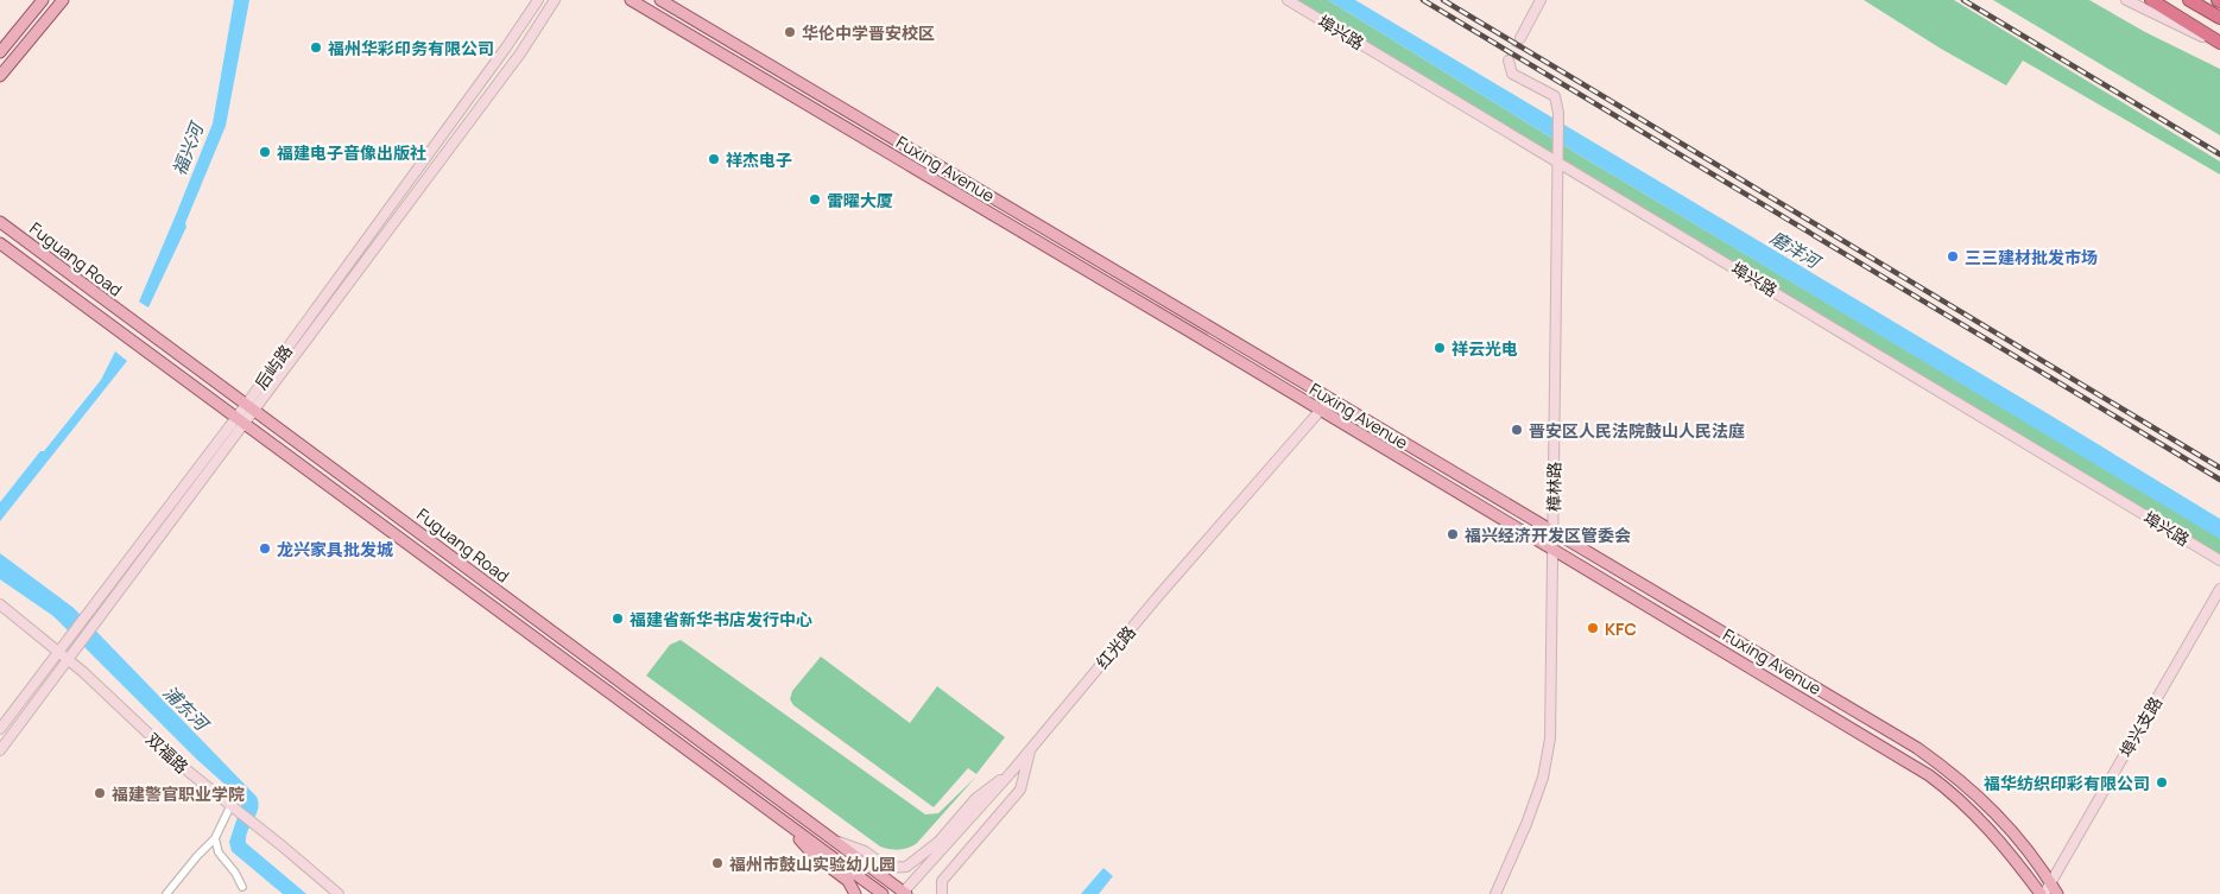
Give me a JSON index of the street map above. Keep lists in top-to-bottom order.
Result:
{
  "streets": {
    "main road": [
      "埠兴路",
      "Fuxing Avenue",
      "Fuguang Road",
      "后屿路",
      "樟林路",
      "红光路",
      "埠兴支路",
      "双福路"
    ]
  },
  "crossings": [
    ["埠兴路", "樟林路"],
    ["Fuxing Avenue", "樟林路"],
    ["Fuxing Avenue", "红光路"],
    ["Fuxing Avenue", "埠兴支路"],
    ["Fuguang Road", "后屿路"],
    ["Fuguang Road", "红光路"],
    ["后屿路", "双福路"]
  ],
  "water": ["福兴河", "磨洋河", "浦东河"],
  "places": [
    "华伦中学晋安校区",
    "福州华彩印务有限公司",
    "福建电子音像出版社",
    "祥杰电子",
    "雷曜大厦",
    "三三建材批发市场",
    "祥云光电",
    "晋安区人民法院鼓山人民法庭",
    "福兴经济开发区管委会",
    "龙兴家具批发城",
    "福建省新华书店发行中心",
    "KFC",
    "福华纺织印彩有限公司",
    "福建警官职业学院",
    "福州市鼓山实验幼儿园"
  ]
}
